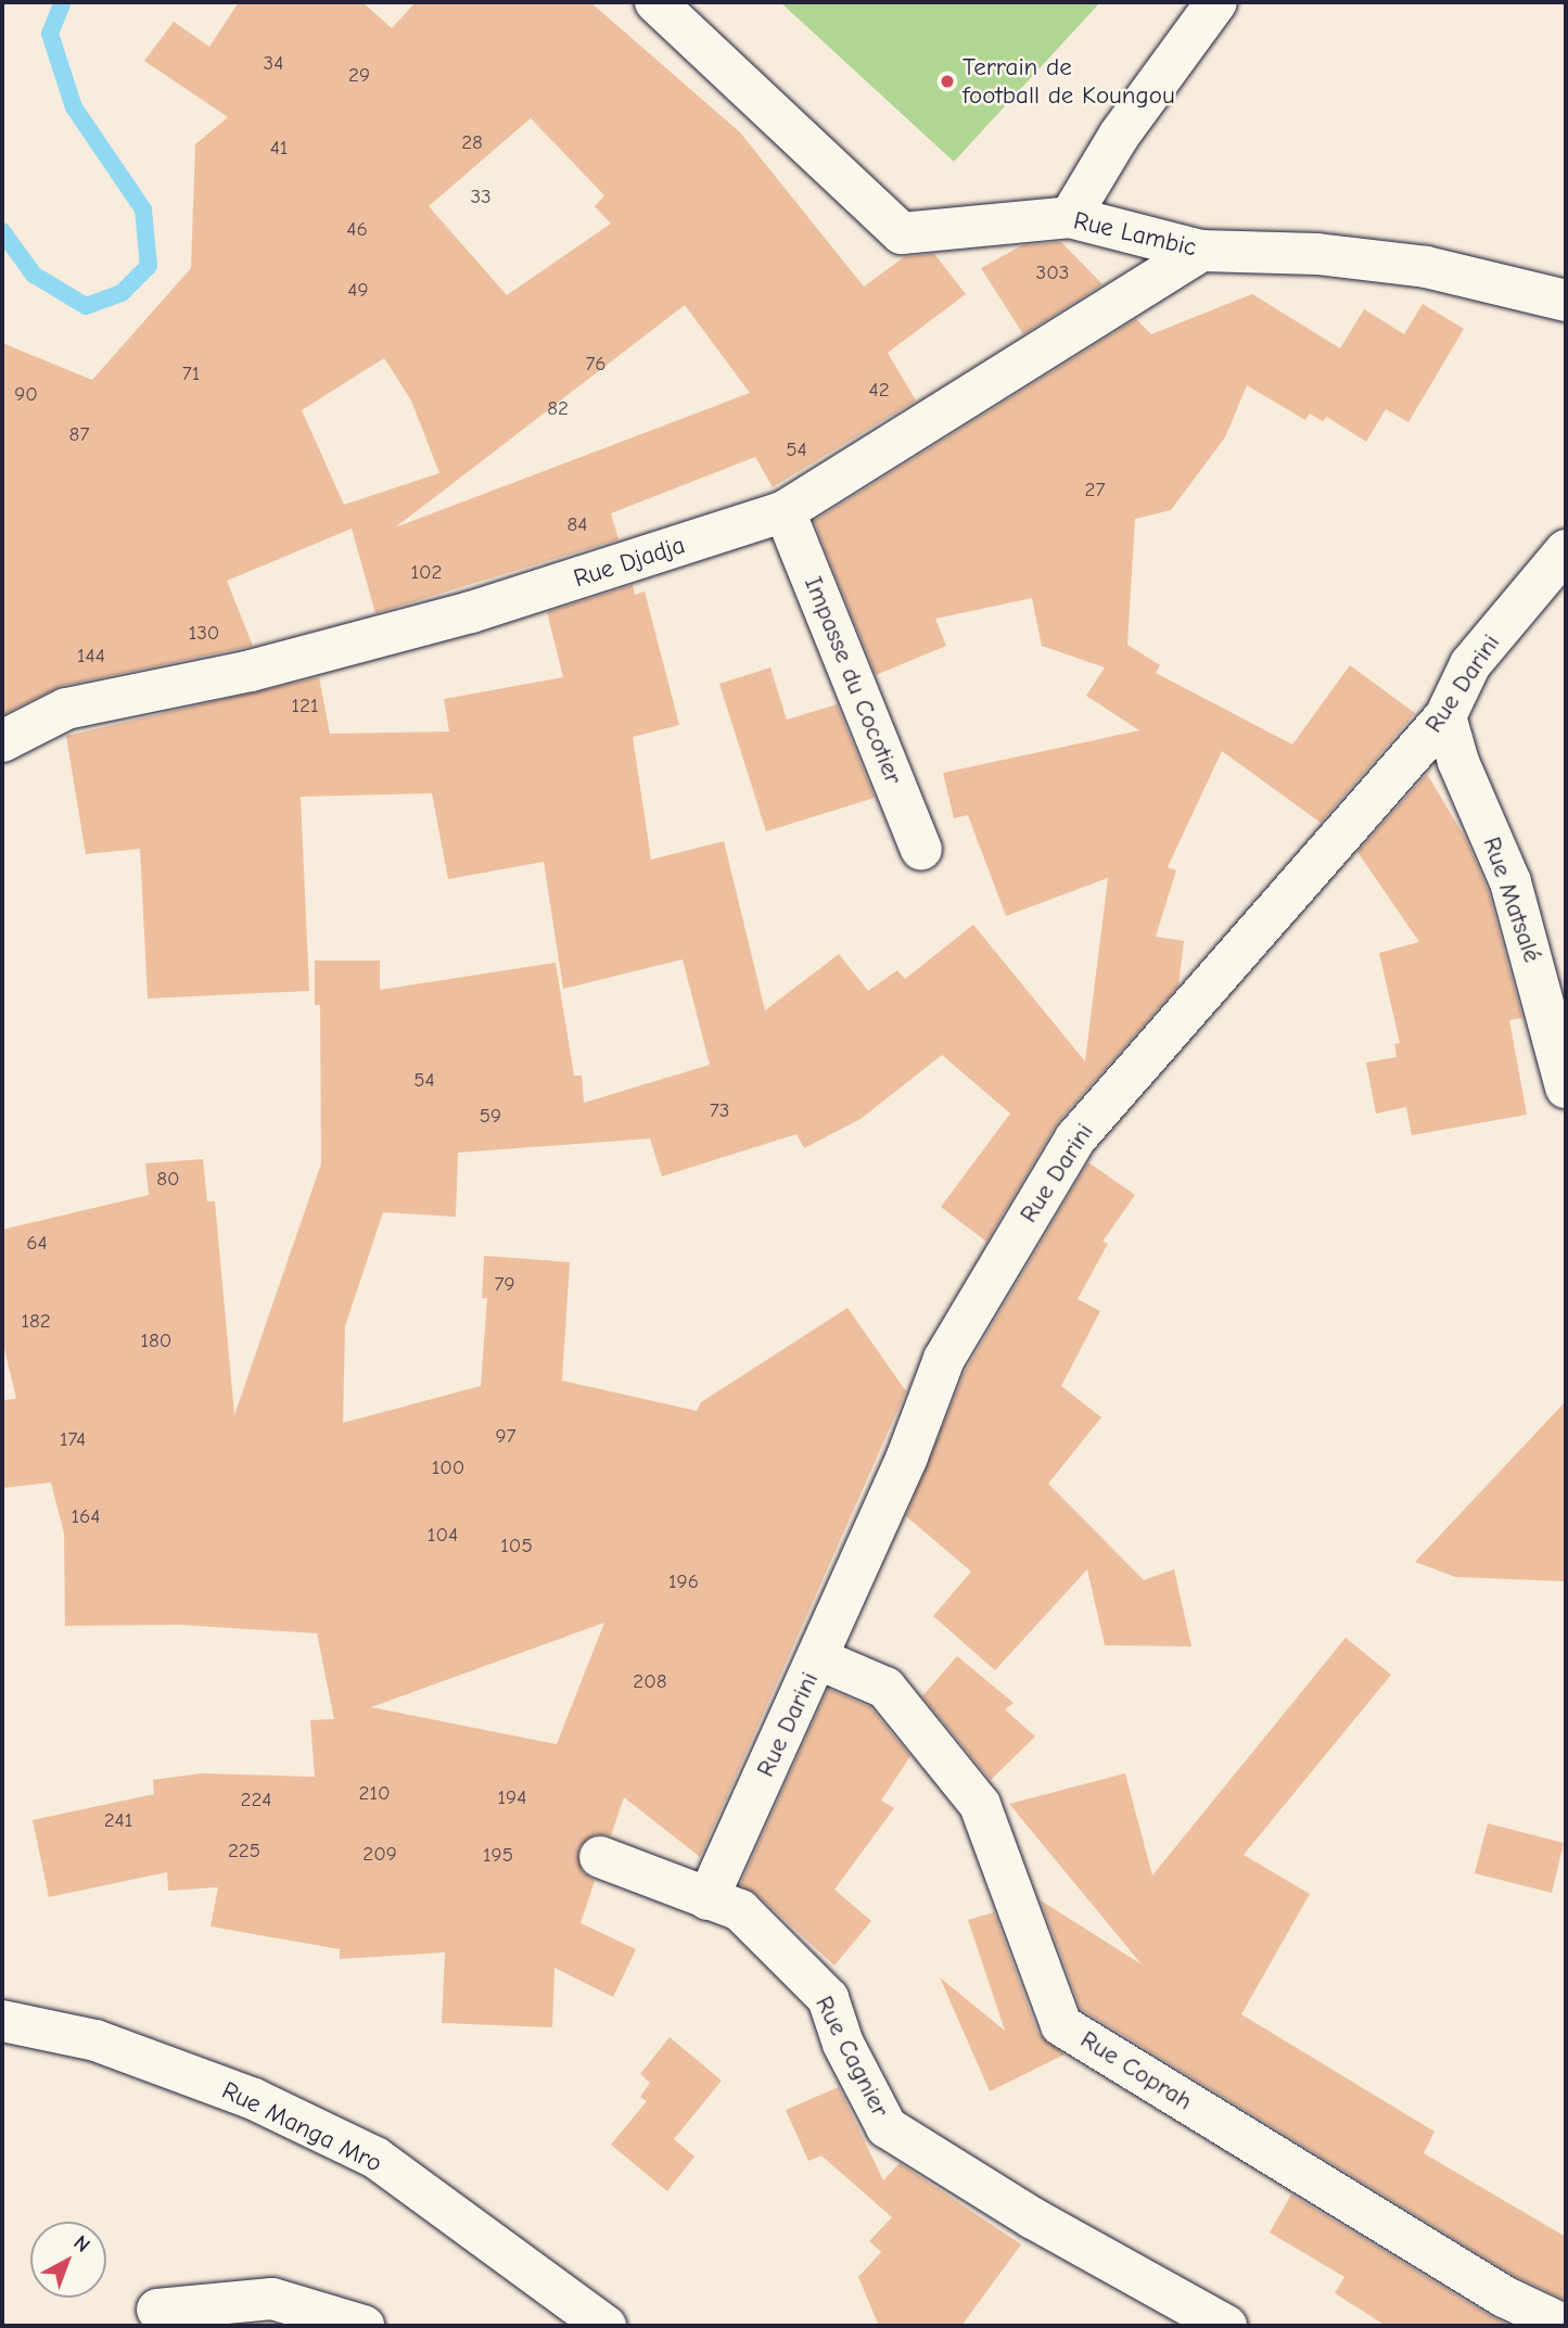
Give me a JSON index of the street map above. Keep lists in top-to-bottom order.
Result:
{
  "streets": {
    "street": [
      "Rue Lambic",
      "Rue Djadja",
      "Impasse du Cocotier",
      "Rue Darini",
      "Rue Matsalé",
      "Rue Cagnier",
      "Rue Coprah",
      "Rue Manga Mro"
    ]
  },
  "crossings": [
    ["Rue Lambic", "Rue Djadja"],
    ["Rue Djadja", "Impasse du Cocotier"],
    ["Rue Darini", "Rue Matsalé"],
    ["Rue Darini", "Rue Cagnier"],
    ["Rue Darini", "Rue Coprah"]
  ],
  "places": ["Terrain de football de Koungou"],
  "house_numbers": [
    "34",
    "29",
    "28",
    "41",
    "33",
    "46",
    "303",
    "49",
    "76",
    "71",
    "42",
    "90",
    "82",
    "87",
    "54",
    "27",
    "84",
    "102",
    "130",
    "144",
    "121",
    "54",
    "73",
    "59",
    "80",
    "64",
    "79",
    "182",
    "180",
    "97",
    "174",
    "100",
    "164",
    "104",
    "105",
    "196",
    "208",
    "210",
    "194",
    "224",
    "241",
    "225",
    "209",
    "195"
  ],
  "north": "top right"
}
